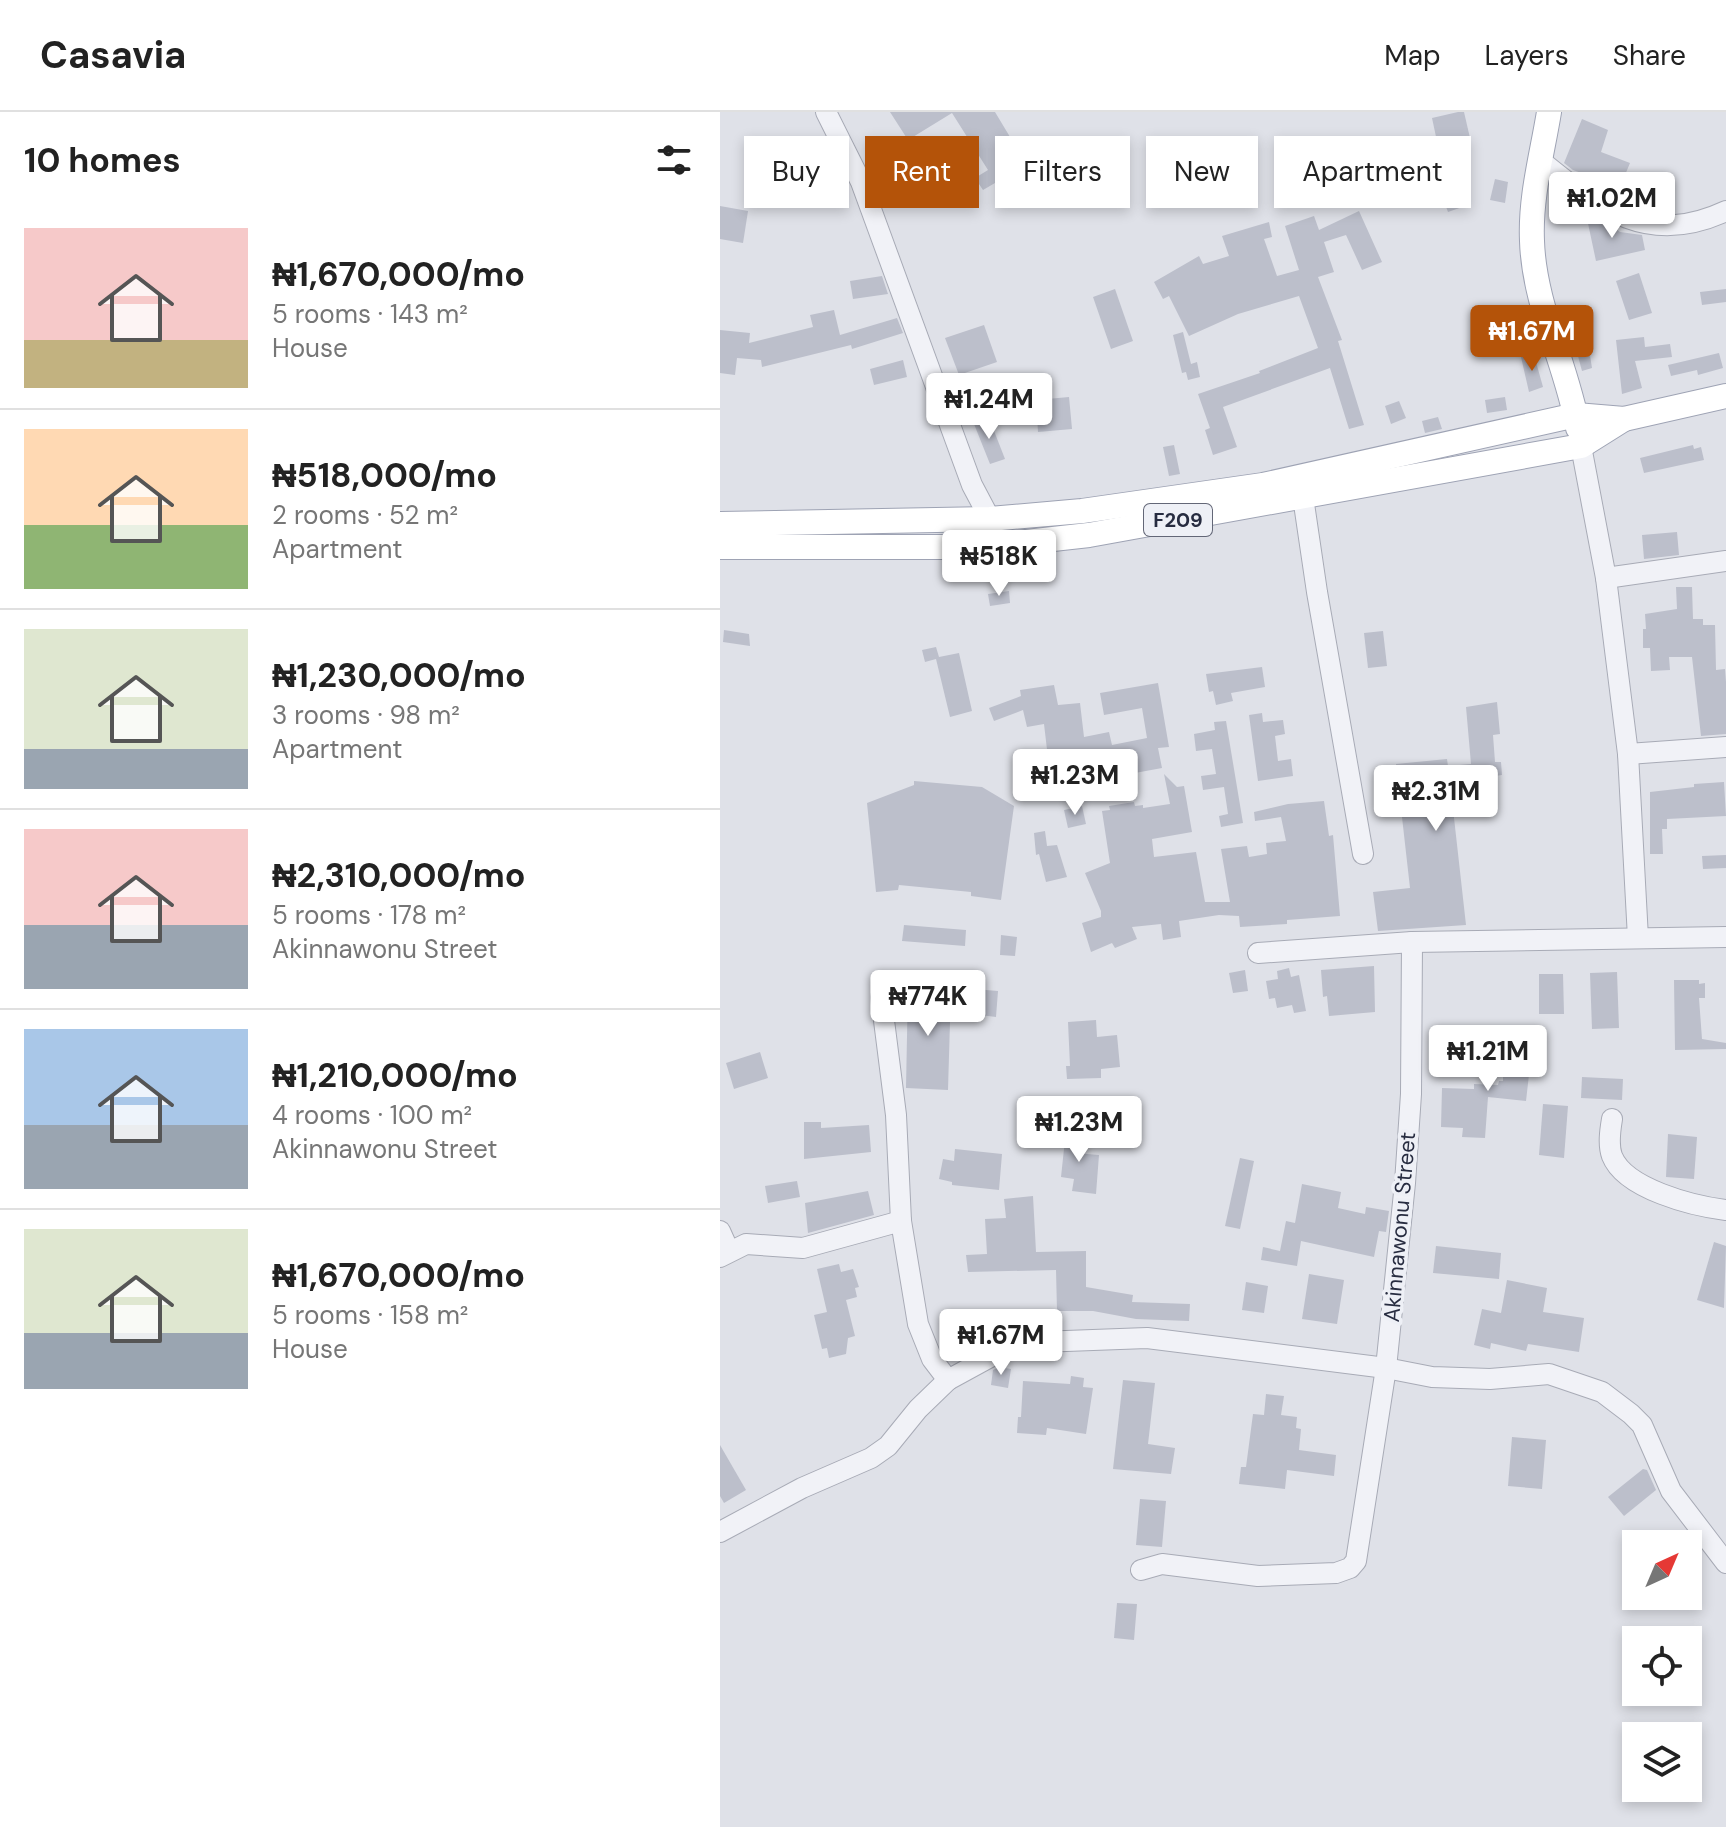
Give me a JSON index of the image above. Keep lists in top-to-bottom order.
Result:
{
  "streets": {
    "main road": ["F209"],
    "street": ["Akinnawonu Street"]
  },
  "north": "top right",
  "page": {
    "header": "Casavia",
    "nav": ["Map", "Layers", "Share"],
    "heading": "10 homes",
    "chip": [
      "Buy",
      "Rent",
      "Filters",
      "New",
      "Apartment"
    ],
    "price": [
      "₦1.02M",
      "₦1.67M",
      "₦1.24M",
      "₦518K",
      "₦1.23M",
      "₦2.31M",
      "₦774K",
      "₦1.21M",
      "₦1.23M",
      "₦1.67M"
    ],
    "list": [
      {
        "name": "₦1,670,000/mo",
        "note": "5 rooms · 143 m² · House"
      },
      {
        "name": "₦518,000/mo",
        "note": "2 rooms · 52 m² · Apartment"
      },
      {
        "name": "₦1,230,000/mo",
        "note": "3 rooms · 98 m² · Apartment"
      },
      {
        "name": "₦2,310,000/mo",
        "note": "5 rooms · 178 m² · Akinnawonu Street"
      },
      {
        "name": "₦1,210,000/mo",
        "note": "4 rooms · 100 m² · Akinnawonu Street"
      },
      {
        "name": "₦1,670,000/mo",
        "note": "5 rooms · 158 m² · House"
      }
    ]
  }
}
